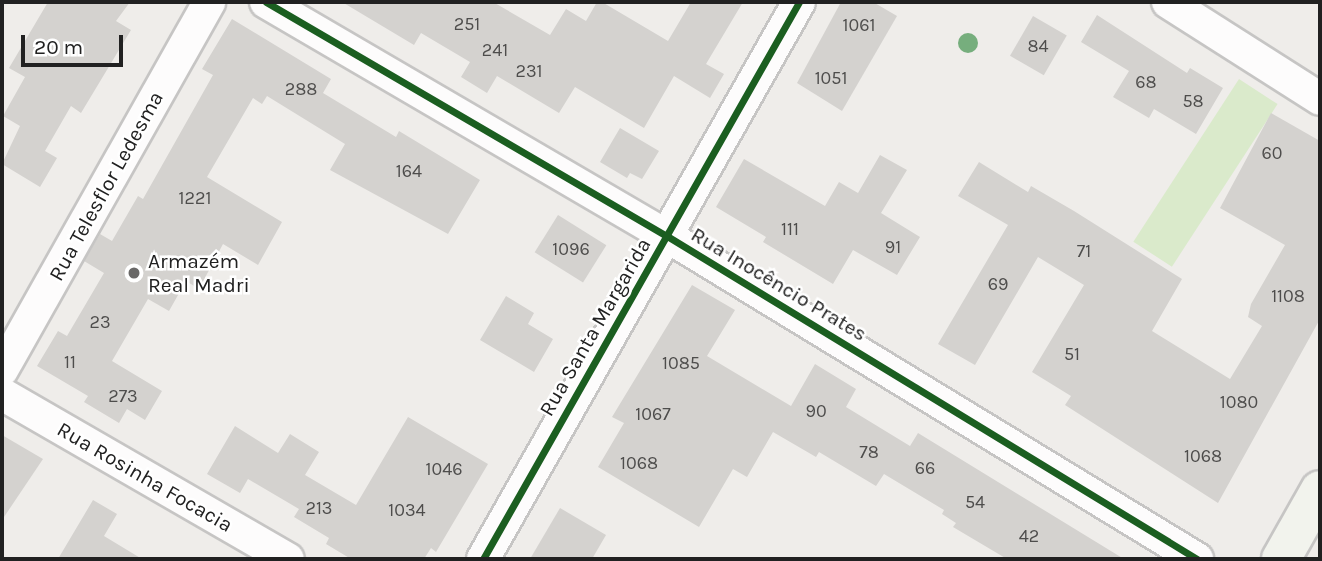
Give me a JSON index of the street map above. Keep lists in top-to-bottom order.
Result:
{
  "streets": {
    "street": [
      "Rua Telesflor Ledesma",
      "Rua Inocêncio Prates",
      "Rua Santa Margarida",
      "Rua Rosinha Focacia"
    ]
  },
  "crossings": [
    ["Rua Inocêncio Prates", "Rua Santa Margarida"]
  ],
  "places": ["Armazém Real Madri"],
  "house_numbers": [
    "251",
    "1061",
    "84",
    "241",
    "231",
    "1051",
    "68",
    "288",
    "58",
    "60",
    "164",
    "1221",
    "111",
    "91",
    "1096",
    "71",
    "69",
    "1108",
    "23",
    "51",
    "11",
    "1085",
    "273",
    "1080",
    "90",
    "1067",
    "78",
    "1068",
    "1068",
    "66",
    "1046",
    "54",
    "213",
    "1034",
    "42"
  ],
  "scale_bar": "20 m"
}
